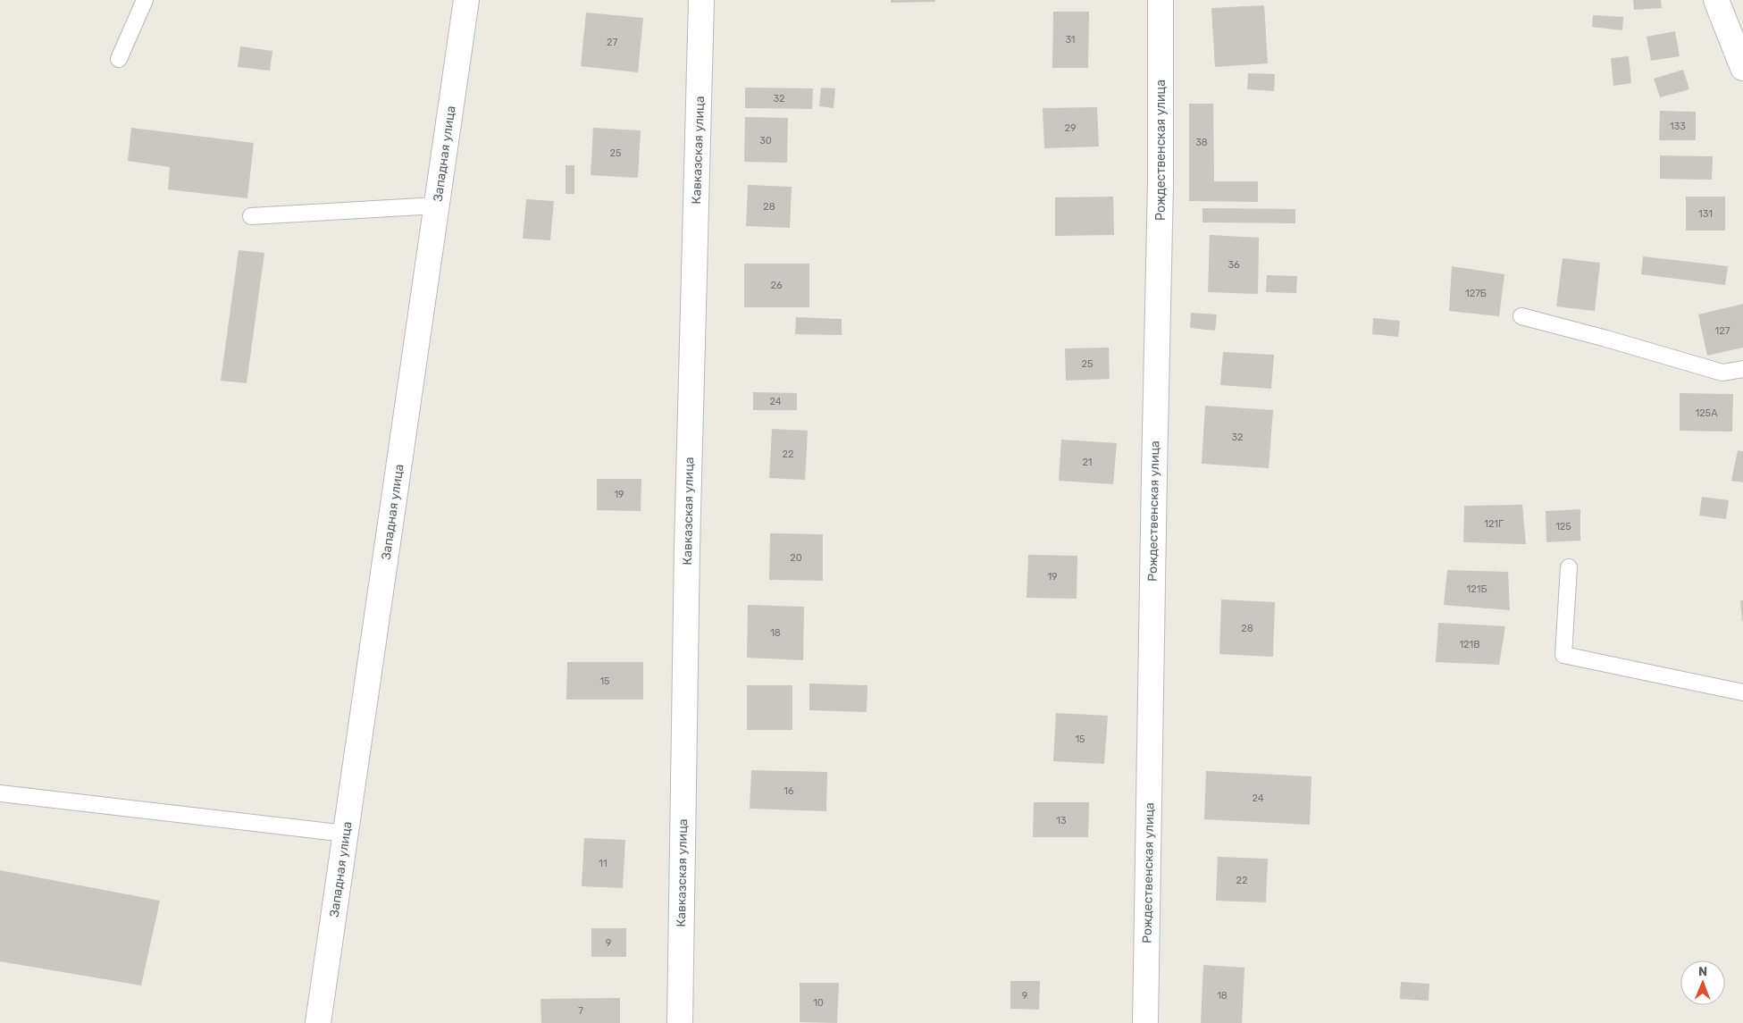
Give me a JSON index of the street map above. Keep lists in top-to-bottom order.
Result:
{
  "streets": {
    "street": ["Кавказская улица", "Рождественская улица", "Западная улица"]
  },
  "house_numbers": [
    "31",
    "27",
    "32",
    "133",
    "29",
    "30",
    "38",
    "25",
    "28",
    "131",
    "36",
    "26",
    "127Б",
    "127",
    "25",
    "24",
    "125А",
    "32",
    "22",
    "21",
    "19",
    "121Г",
    "125",
    "20",
    "19",
    "121Б",
    "28",
    "18",
    "121В",
    "15",
    "15",
    "16",
    "24",
    "13",
    "11",
    "22",
    "9",
    "9",
    "18",
    "10",
    "7"
  ],
  "north": "top"
}
